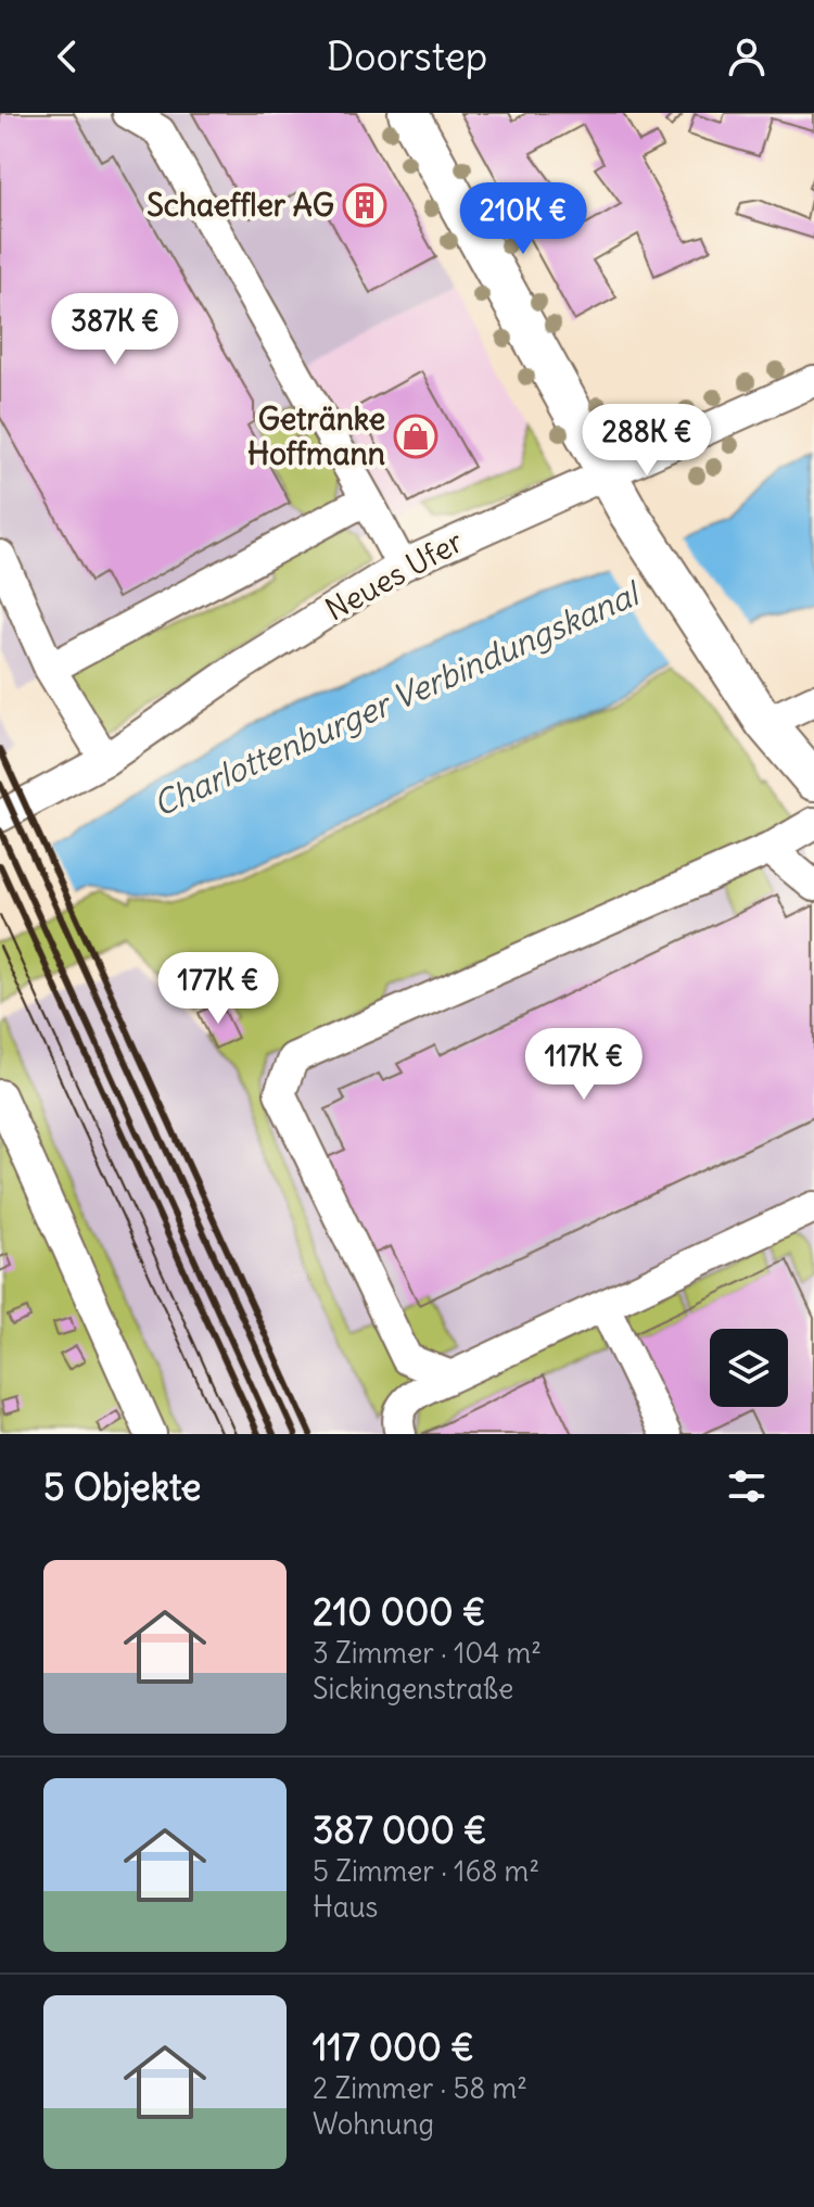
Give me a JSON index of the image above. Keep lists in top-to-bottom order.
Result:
{
  "streets": {
    "street": ["Neues Ufer"]
  },
  "water": ["Charlottenburger Verbindungskanal"],
  "places": {
    "building": ["Schaeffler AG"],
    "shop": ["Getränke Hoffmann"]
  },
  "page": {
    "header": "Doorstep",
    "price": [
      "210K €",
      "387K €",
      "288K €",
      "177K €",
      "117K €"
    ],
    "heading": "5 Objekte",
    "list": [
      {
        "name": "210 000 €",
        "note": "3 Zimmer · 104 m² · Sickingenstraße"
      },
      {
        "name": "387 000 €",
        "note": "5 Zimmer · 168 m² · Haus"
      },
      {
        "name": "117 000 €",
        "note": "2 Zimmer · 58 m² · Wohnung"
      }
    ]
  }
}
